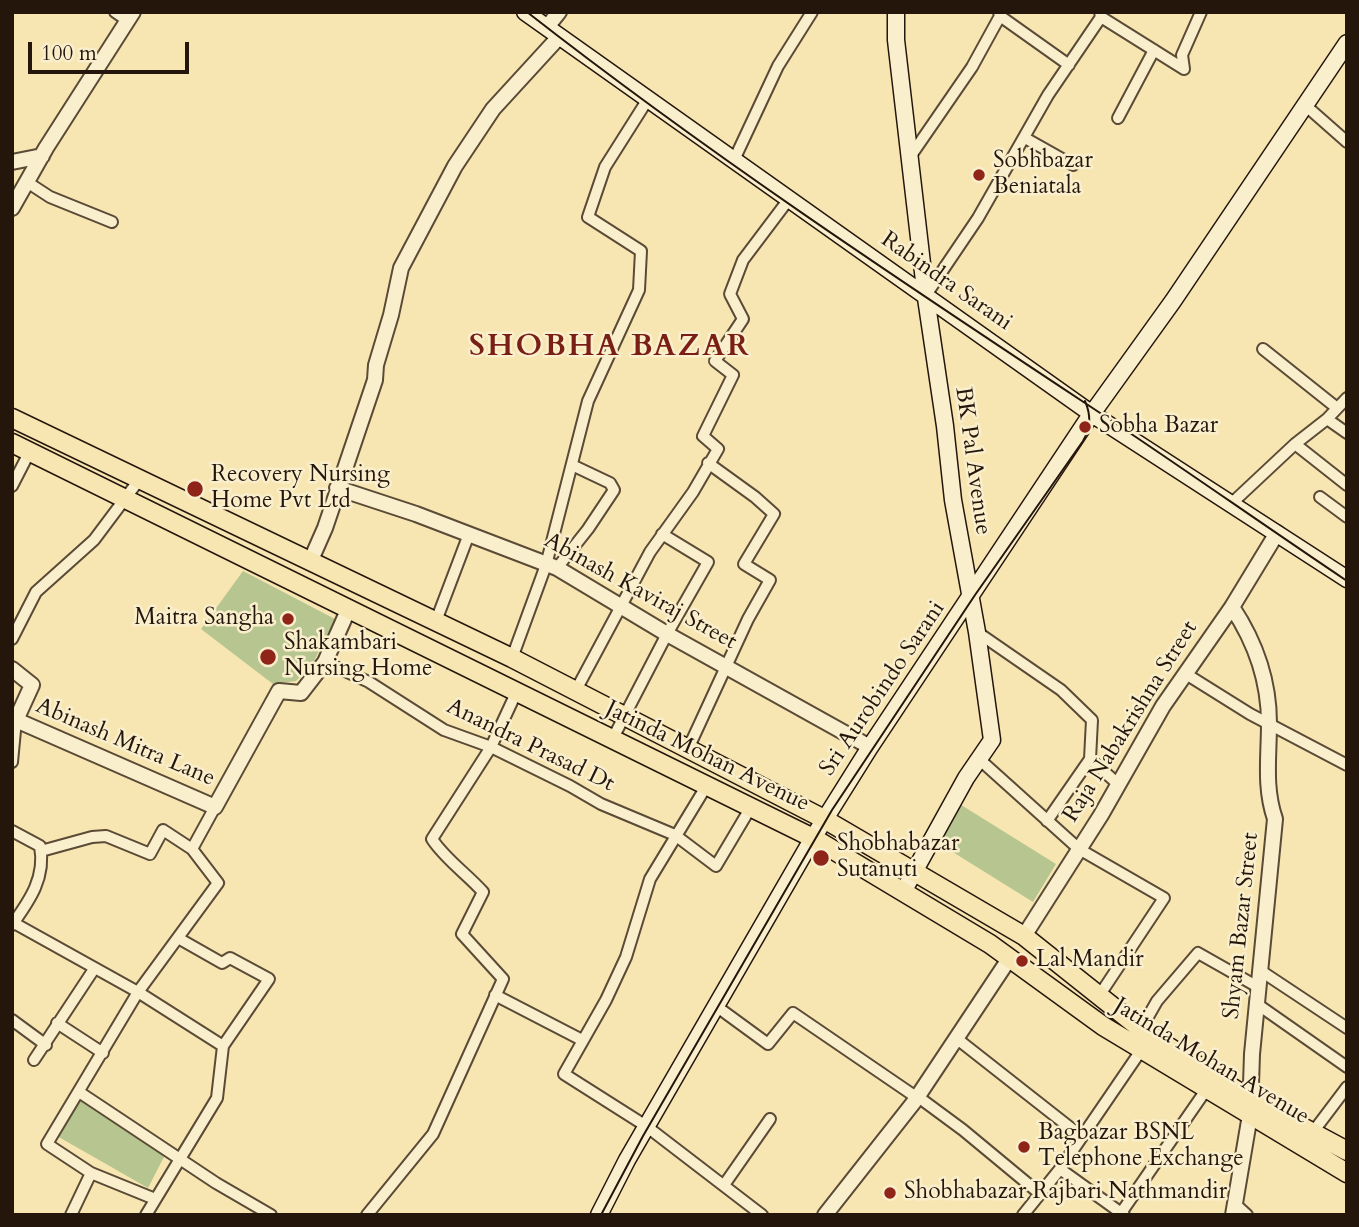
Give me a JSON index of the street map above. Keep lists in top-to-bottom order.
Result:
{
  "streets": {
    "main road": [
      "Rabindra Sarani",
      "BK Pal Avenue",
      "Sri Aurobindo Sarani",
      "Jatinda Mohan Avenue"
    ],
    "street": [
      "Abinash Kaviraj Street",
      "Raja Nabakrishna Street",
      "Abinash Mitra Lane",
      "Anandra Prasad Dt",
      "Shyam Bazar Street"
    ]
  },
  "crossings": [
    ["Rabindra Sarani", "BK Pal Avenue"],
    ["Rabindra Sarani", "Sri Aurobindo Sarani"],
    ["Rabindra Sarani", "Raja Nabakrishna Street"],
    ["BK Pal Avenue", "Sri Aurobindo Sarani"],
    ["BK Pal Avenue", "Jatinda Mohan Avenue"],
    ["Abinash Kaviraj Street", "Sri Aurobindo Sarani"],
    ["Sri Aurobindo Sarani", "Jatinda Mohan Avenue"],
    ["Raja Nabakrishna Street", "Shyam Bazar Street"],
    ["Anandra Prasad Dt", "Jatinda Mohan Avenue"],
    ["Jatinda Mohan Avenue", "Shyam Bazar Street"]
  ],
  "districts": ["SHOBHA BAZAR"],
  "places": [
    "Sobhbazar Beniatala",
    "Sobha Bazar",
    "Recovery Nursing Home Pvt Ltd",
    "Maitra Sangha",
    "Shakambari Nursing Home",
    "Shobhabazar Sutanuti",
    "Lal Mandir",
    "Bagbazar BSNL Telephone Exchange",
    "Shobhabazar Rajbari Nathmandir"
  ],
  "scale_bar": "100 m"
}
